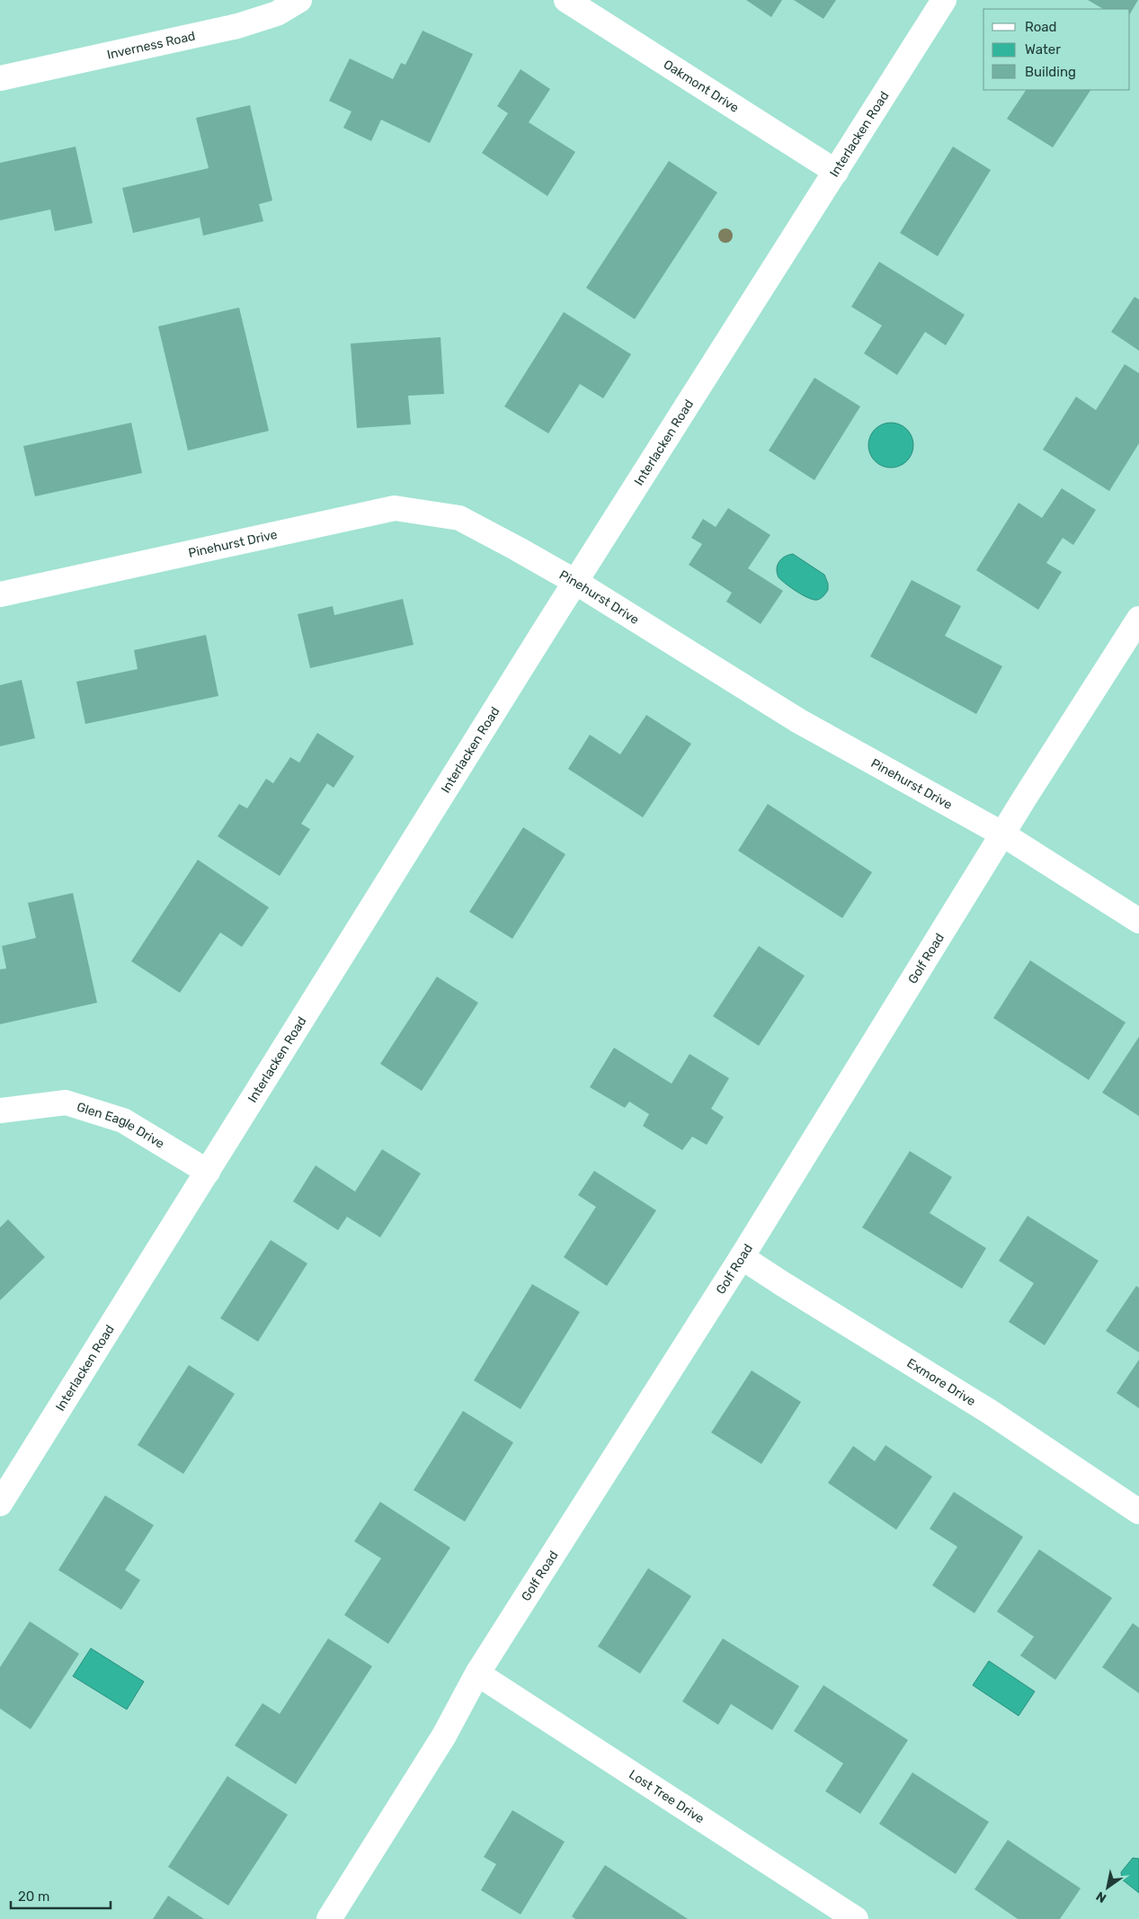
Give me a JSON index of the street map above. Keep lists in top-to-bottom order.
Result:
{
  "streets": {
    "street": [
      "Inverness Road",
      "Oakmont Drive",
      "Interlacken Road",
      "Pinehurst Drive",
      "Golf Road",
      "Glen Eagle Drive",
      "Exmore Drive",
      "Lost Tree Drive"
    ]
  },
  "crossings": [
    ["Oakmont Drive", "Interlacken Road"],
    ["Interlacken Road", "Pinehurst Drive"],
    ["Interlacken Road", "Glen Eagle Drive"],
    ["Pinehurst Drive", "Golf Road"],
    ["Golf Road", "Exmore Drive"],
    ["Golf Road", "Lost Tree Drive"]
  ],
  "legend": ["Road", "Water", "Building"],
  "scale_bar": "20 m",
  "north": "bottom left"
}
